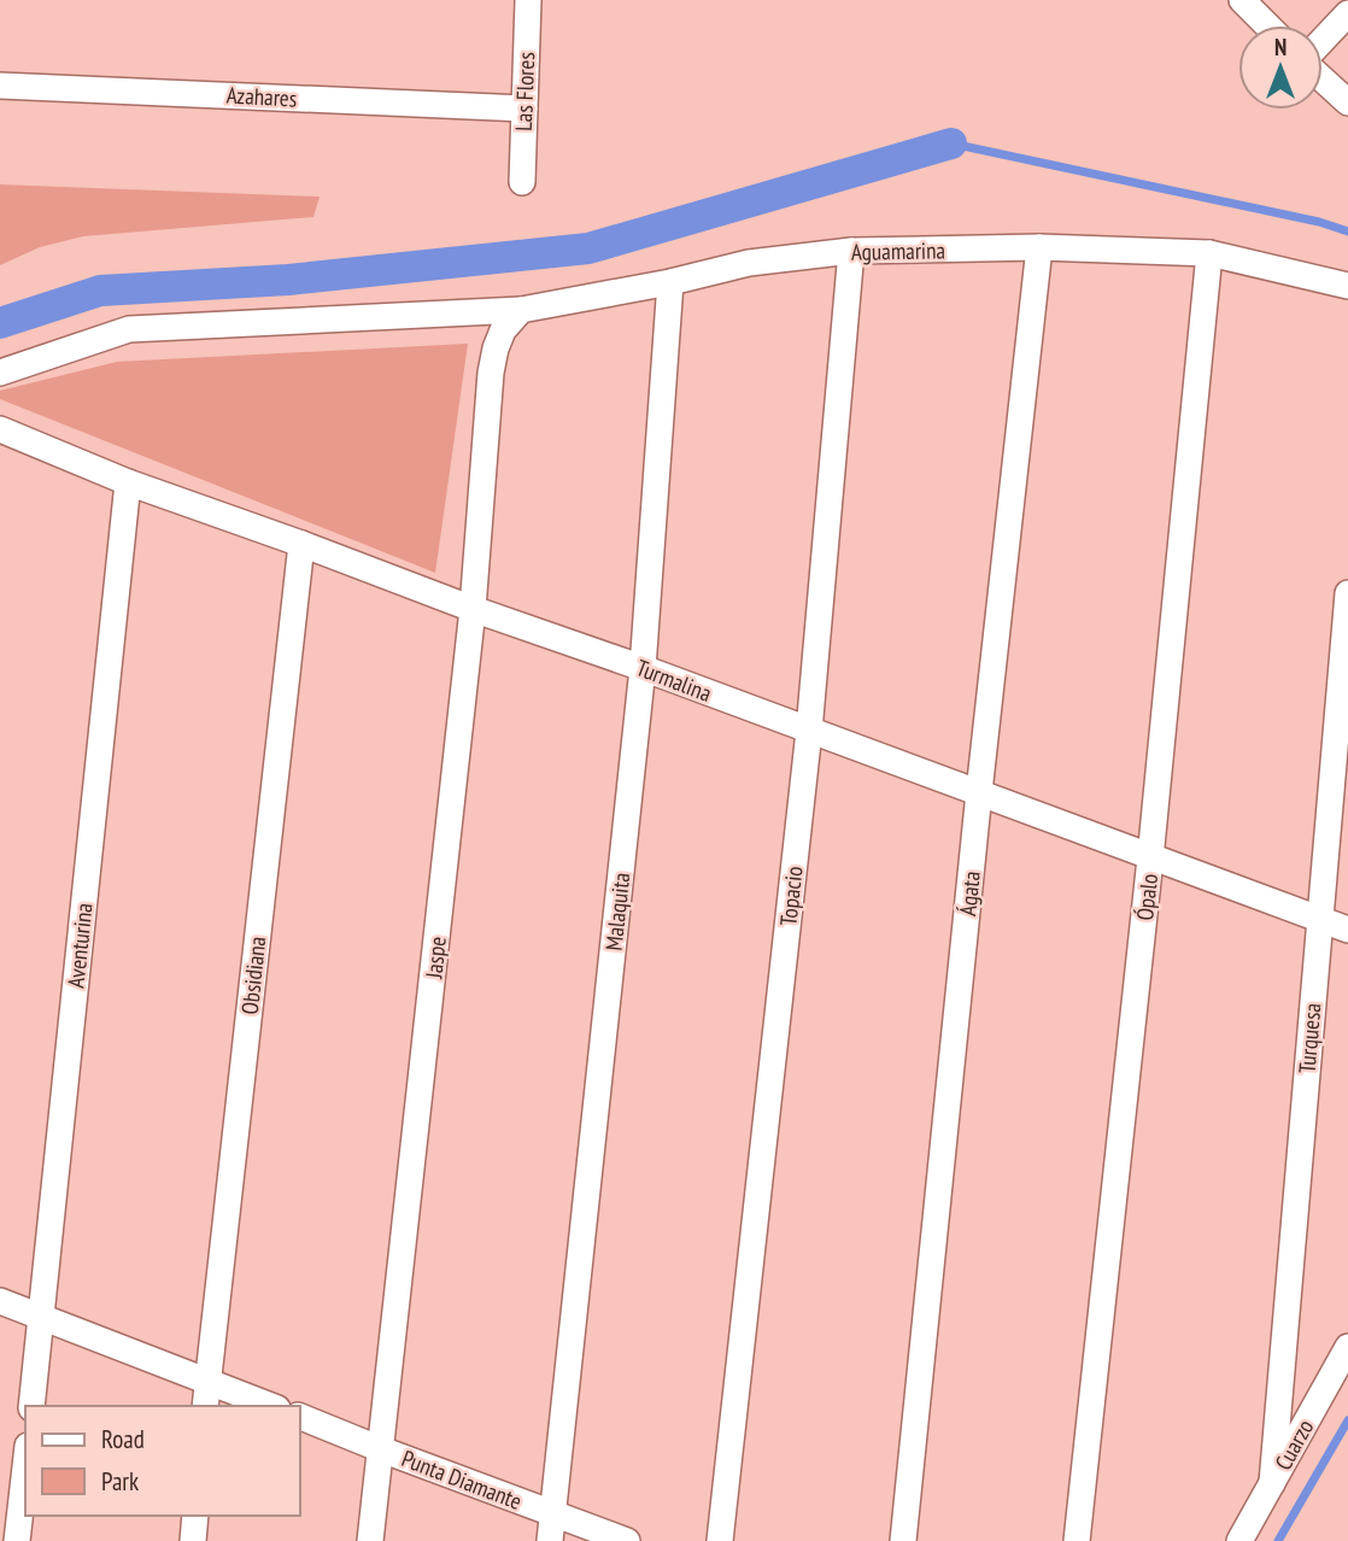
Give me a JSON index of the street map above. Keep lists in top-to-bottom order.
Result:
{
  "streets": {
    "street": [
      "Las Flores",
      "Azahares",
      "Aguamarina",
      "Turmalina",
      "Ágata",
      "Topacio",
      "Ópalo",
      "Malaquita",
      "Aventurina",
      "Jaspe",
      "Obsidiana",
      "Turquesa",
      "Cuarzo",
      "Punta Diamante"
    ]
  },
  "crossings": [
    ["Las Flores", "Azahares"],
    ["Aguamarina", "Ágata"],
    ["Aguamarina", "Topacio"],
    ["Aguamarina", "Ópalo"],
    ["Aguamarina", "Malaquita"],
    ["Aguamarina", "Jaspe"],
    ["Turmalina", "Ágata"],
    ["Turmalina", "Topacio"],
    ["Turmalina", "Ópalo"],
    ["Turmalina", "Malaquita"],
    ["Turmalina", "Aventurina"],
    ["Turmalina", "Jaspe"],
    ["Turmalina", "Obsidiana"],
    ["Turmalina", "Turquesa"],
    ["Malaquita", "Punta Diamante"],
    ["Jaspe", "Punta Diamante"],
    ["Turquesa", "Cuarzo"]
  ],
  "legend": ["Road", "Park"],
  "north": "top"
}
